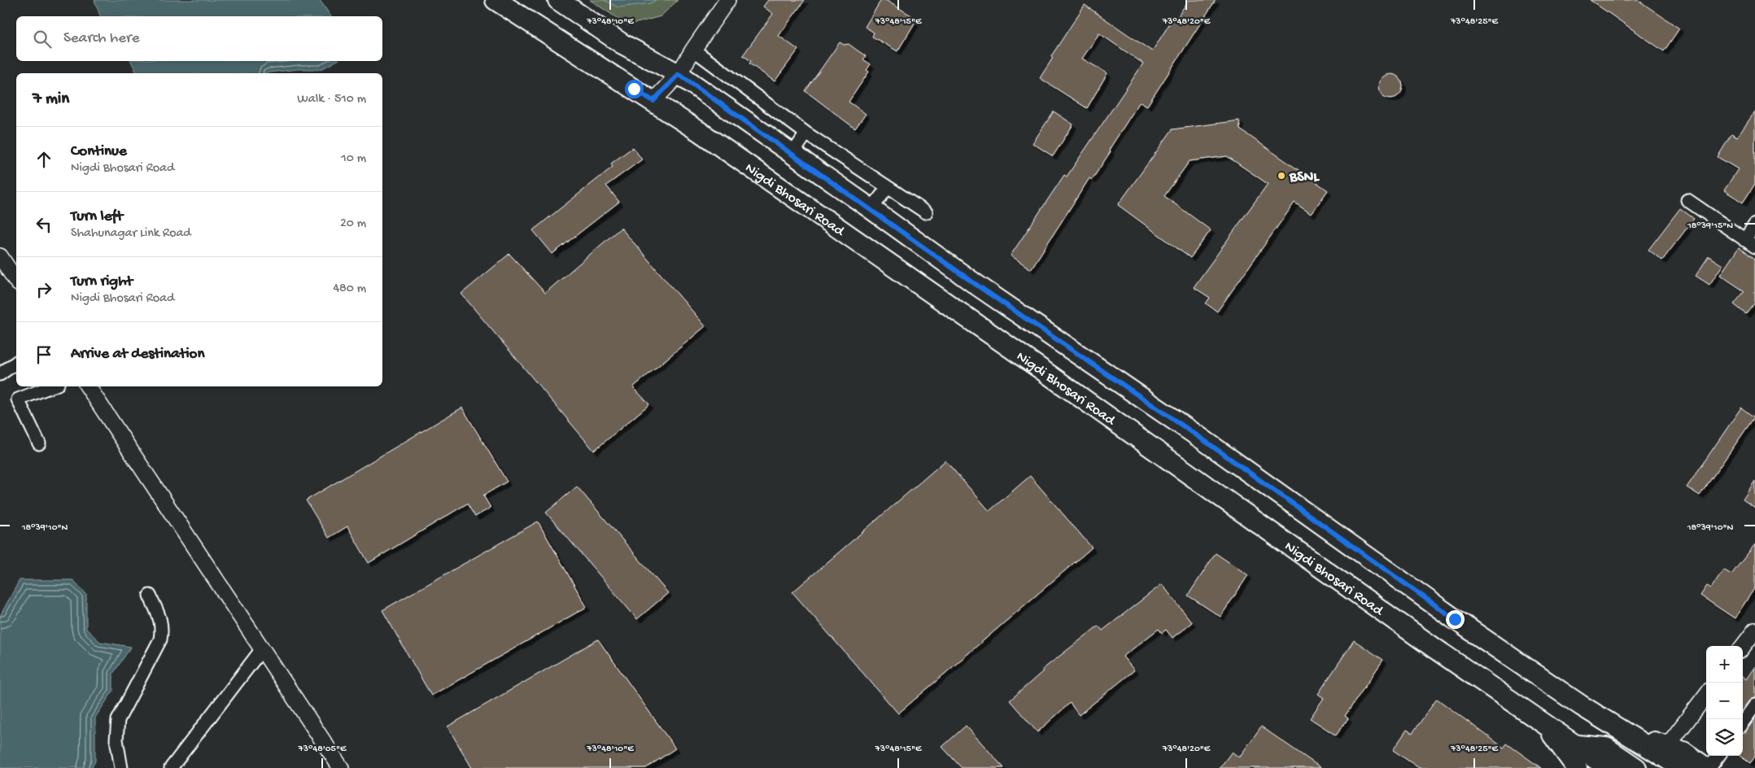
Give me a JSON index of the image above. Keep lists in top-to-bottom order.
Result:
{
  "streets": {
    "main road": ["Nigdi Bhosari Road"]
  },
  "places": ["BSNL"],
  "page": {
    "search": "Search here",
    "heading": ["7 min", "Walk · 510 m"],
    "list": [
      ["Continue", "Nigdi Bhosari Road", "10 m"],
      ["Turn left", "Shahunagar Link Road", "20 m"],
      ["Turn right", "Nigdi Bhosari Road", "480 m"],
      "Arrive at destination"
    ],
    "map_buttons": ["+", "−"]
  },
  "coordinates": [
    "73°48'10\"E",
    "73°48'15\"E",
    "73°48'20\"E",
    "73°48'25\"E",
    "18°39'15\"N",
    "18°39'10\"N",
    "73°48'05\"E"
  ]
}
